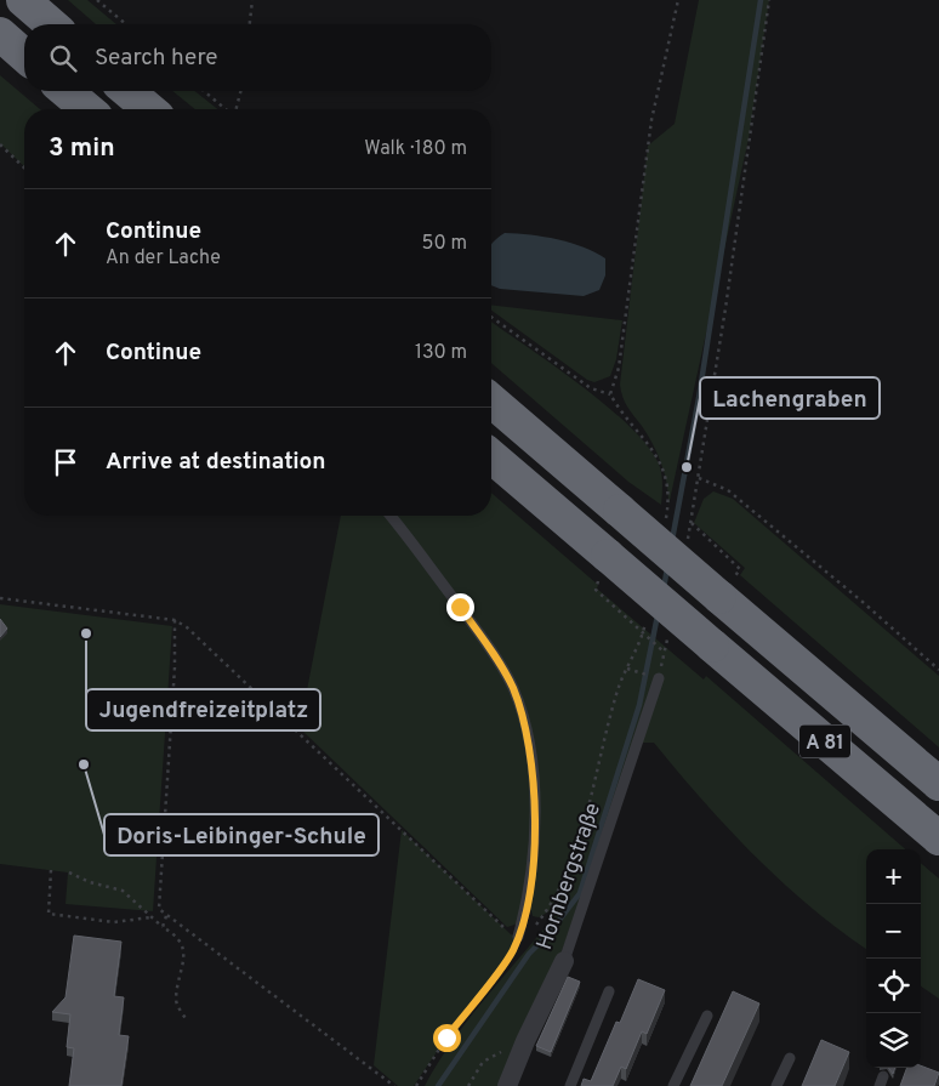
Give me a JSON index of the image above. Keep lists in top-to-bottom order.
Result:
{
  "streets": {
    "highway": ["A 81"],
    "street": ["Hornbergstraße"]
  },
  "places": ["Lachengraben", "Jugendfreizeitplatz", "Doris-Leibinger-Schule"],
  "page": {
    "search": "Search here",
    "heading": ["3 min", "Walk · 180 m"],
    "list": [
      ["Continue", "An der Lache", "50 m"],
      ["Continue", "130 m"],
      "Arrive at destination"
    ],
    "map_buttons": ["+", "−"]
  }
}
